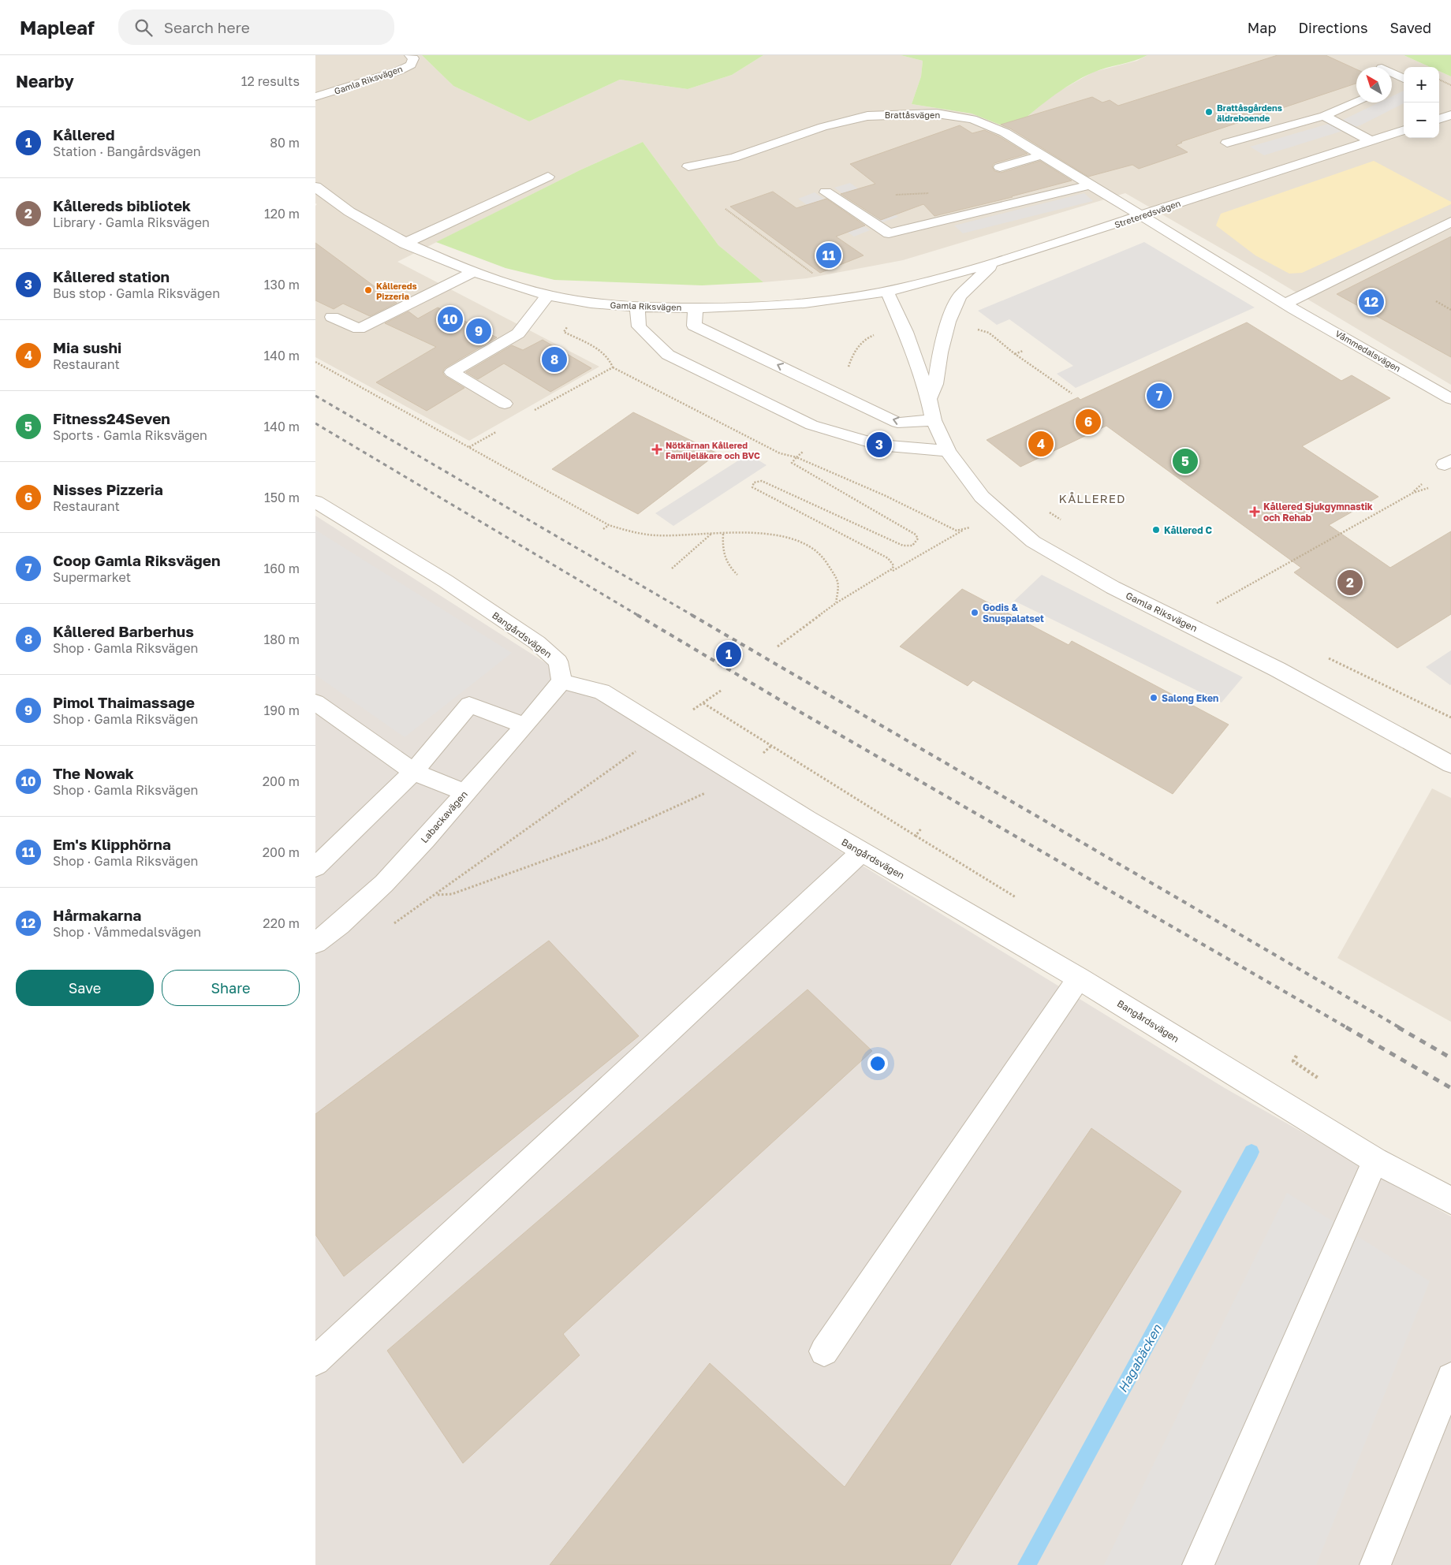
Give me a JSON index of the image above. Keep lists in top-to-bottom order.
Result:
{
  "streets": {
    "street": [
      "Gamla Riksvägen",
      "Brattåsvägen",
      "Streteredsvägen",
      "Våmmedalsvägen",
      "Bangårdsvägen",
      "Labackavägen"
    ]
  },
  "crossings": [
    ["Gamla Riksvägen", "Streteredsvägen"],
    ["Brattåsvägen", "Streteredsvägen"],
    ["Brattåsvägen", "Våmmedalsvägen"],
    ["Streteredsvägen", "Våmmedalsvägen"],
    ["Bangårdsvägen", "Labackavägen"]
  ],
  "districts": ["KÅLLERED"],
  "water": ["Hagabäcken"],
  "places": {
    "other": [
      "Brattåsgårdens äldreboende",
      "Kållereds Pizzeria",
      "Kållered C",
      "Godis & Snuspalatset",
      "Salong Eken"
    ],
    "health": ["Nötkärnan Kållered Familjeläkare och BVC", "Kållered Sjukgymnastik och Rehab"]
  },
  "north": "top left",
  "page": {
    "header": "Mapleaf",
    "search": "Search here",
    "nav": ["Map", "Directions", "Saved"],
    "heading": ["Nearby", "12 results"],
    "map_buttons": ["+", "−"],
    "list": [
      {
        "mark": "1",
        "name": "Kållered",
        "note": "Station · Bangårdsvägen",
        "value": "80 m"
      },
      {
        "mark": "2",
        "name": "Kållereds bibliotek",
        "note": "Library · Gamla Riksvägen",
        "value": "120 m"
      },
      {
        "mark": "3",
        "name": "Kållered station",
        "note": "Bus stop · Gamla Riksvägen",
        "value": "130 m"
      },
      {
        "mark": "4",
        "name": "Mia sushi",
        "note": "Restaurant",
        "value": "140 m"
      },
      {
        "mark": "5",
        "name": "Fitness24Seven",
        "note": "Sports · Gamla Riksvägen",
        "value": "140 m"
      },
      {
        "mark": "6",
        "name": "Nisses Pizzeria",
        "note": "Restaurant",
        "value": "150 m"
      },
      {
        "mark": "7",
        "name": "Coop Gamla Riksvägen",
        "note": "Supermarket",
        "value": "160 m"
      },
      {
        "mark": "8",
        "name": "Kållered Barberhus",
        "note": "Shop · Gamla Riksvägen",
        "value": "180 m"
      },
      {
        "mark": "9",
        "name": "Pimol Thaimassage",
        "note": "Shop · Gamla Riksvägen",
        "value": "190 m"
      },
      {
        "mark": "10",
        "name": "The Nowak",
        "note": "Shop · Gamla Riksvägen",
        "value": "200 m"
      },
      {
        "mark": "11",
        "name": "Em's Klipphörna",
        "note": "Shop · Gamla Riksvägen",
        "value": "200 m"
      },
      {
        "mark": "12",
        "name": "Hårmakarna",
        "note": "Shop · Våmmedalsvägen",
        "value": "220 m"
      }
    ],
    "pins": [
      "11",
      "12",
      "10",
      "9",
      "8",
      "7",
      "6",
      "4",
      "3",
      "5",
      "2",
      "1"
    ],
    "buttons": ["Save", "Share"]
  }
}
